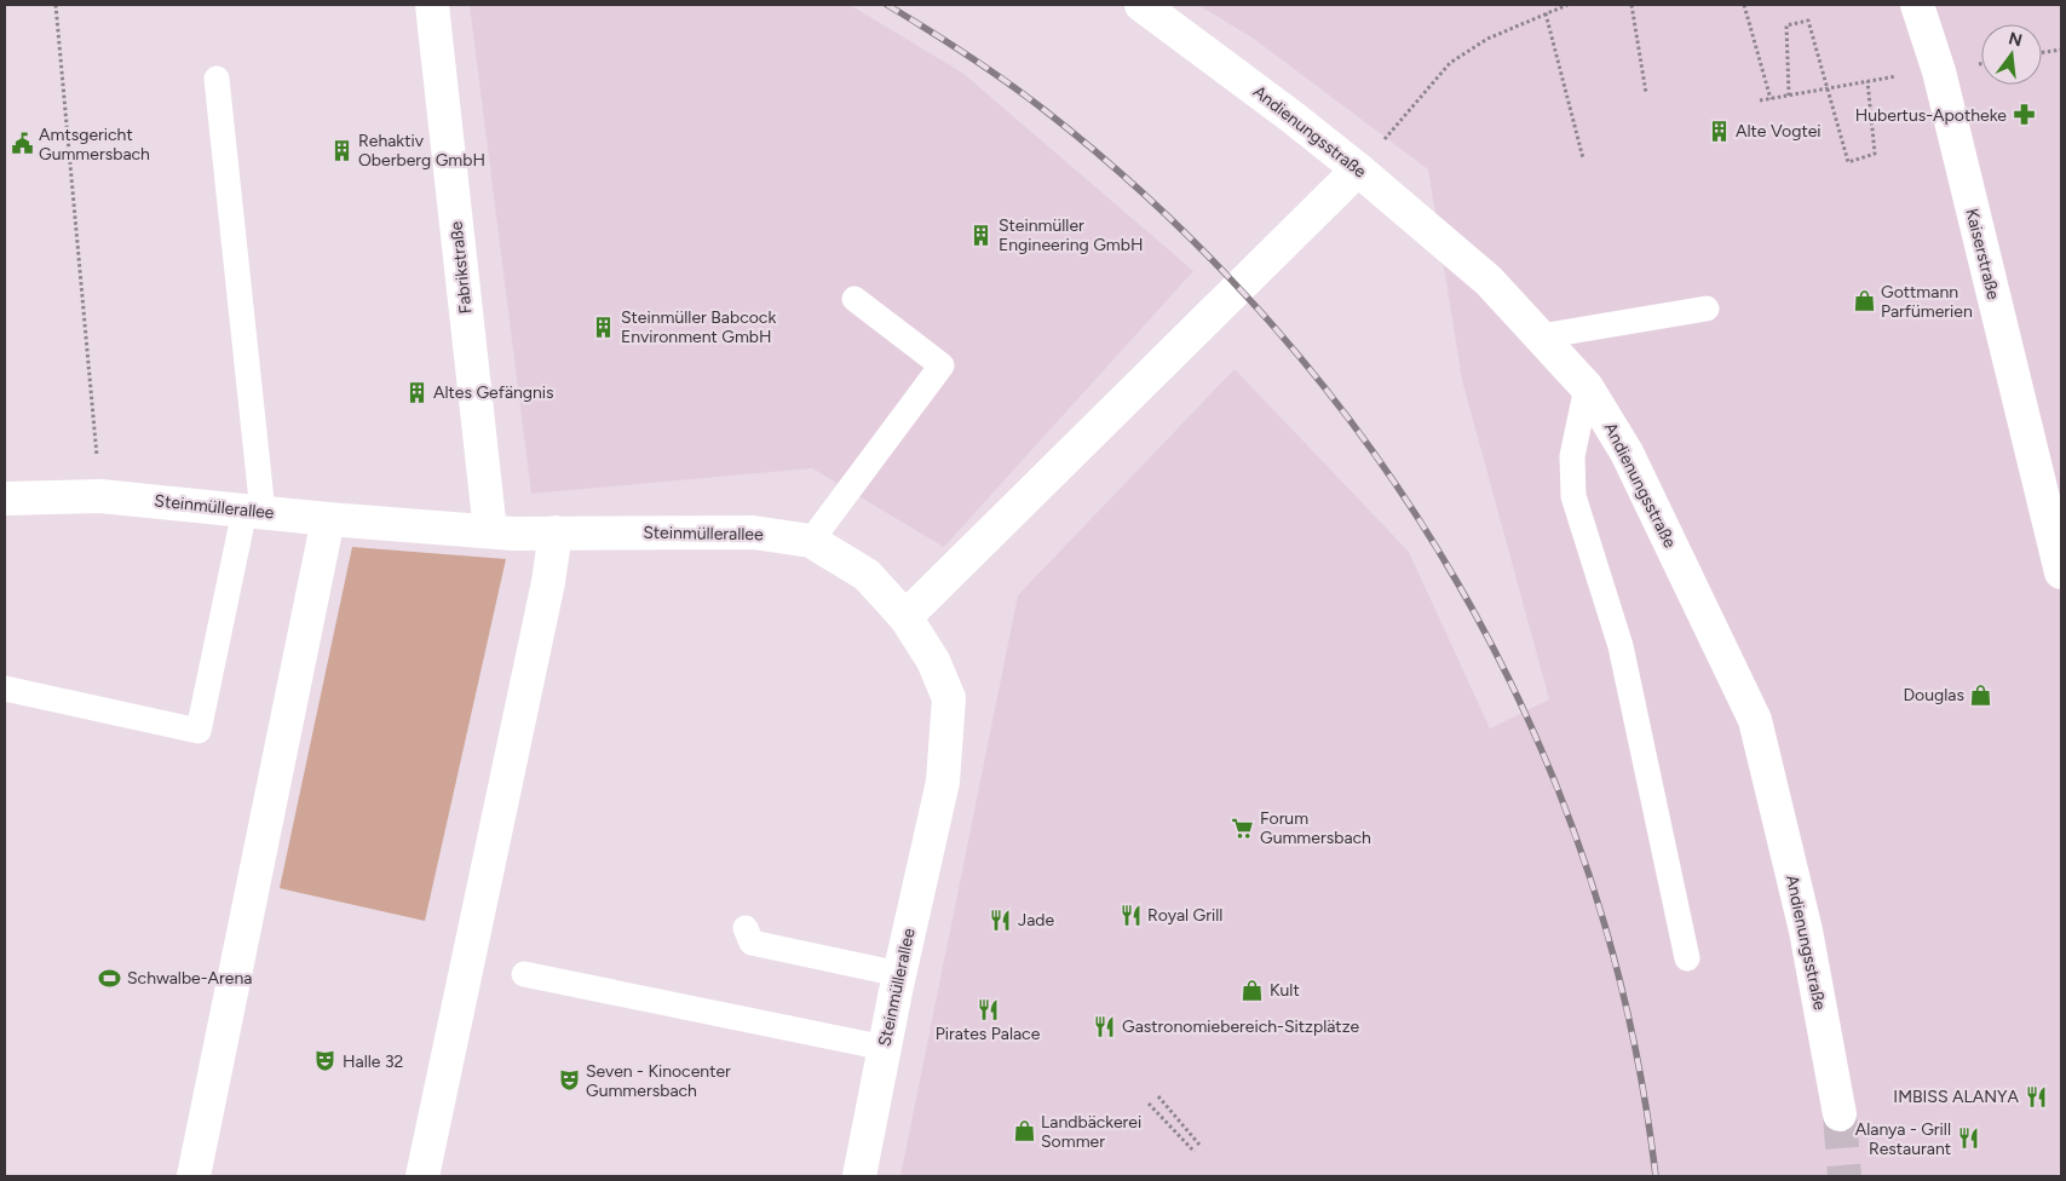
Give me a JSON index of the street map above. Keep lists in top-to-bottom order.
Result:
{
  "streets": {
    "street": [
      "Andienungsstraße",
      "Kaiserstraße",
      "Fabrikstraße",
      "Steinmüllerallee"
    ]
  },
  "crossings": [
    ["Fabrikstraße", "Steinmüllerallee"]
  ],
  "places": {
    "pharmacy": ["Hubertus-Apotheke"],
    "building": [
      "Alte Vogtei",
      "Rehaktiv Oberberg GmbH",
      "Steinmüller Engineering GmbH",
      "Steinmüller Babcock Environment GmbH",
      "Altes Gefängnis"
    ],
    "public building": ["Amtsgericht Gummersbach"],
    "shop": [
      "Gottmann Parfümerien",
      "Douglas",
      "Kult",
      "Landbäckerei Sommer"
    ],
    "supermarket": ["Forum Gummersbach"],
    "restaurant": [
      "Royal Grill",
      "Jade",
      "Pirates Palace",
      "Gastronomiebereich-Sitzplätze",
      "IMBISS ALANYA",
      "Alanya - Grill Restaurant"
    ],
    "sports": ["Schwalbe-Arena"],
    "theatre": ["Halle 32", "Seven - Kinocenter Gummersbach"]
  },
  "north": "top"
}
